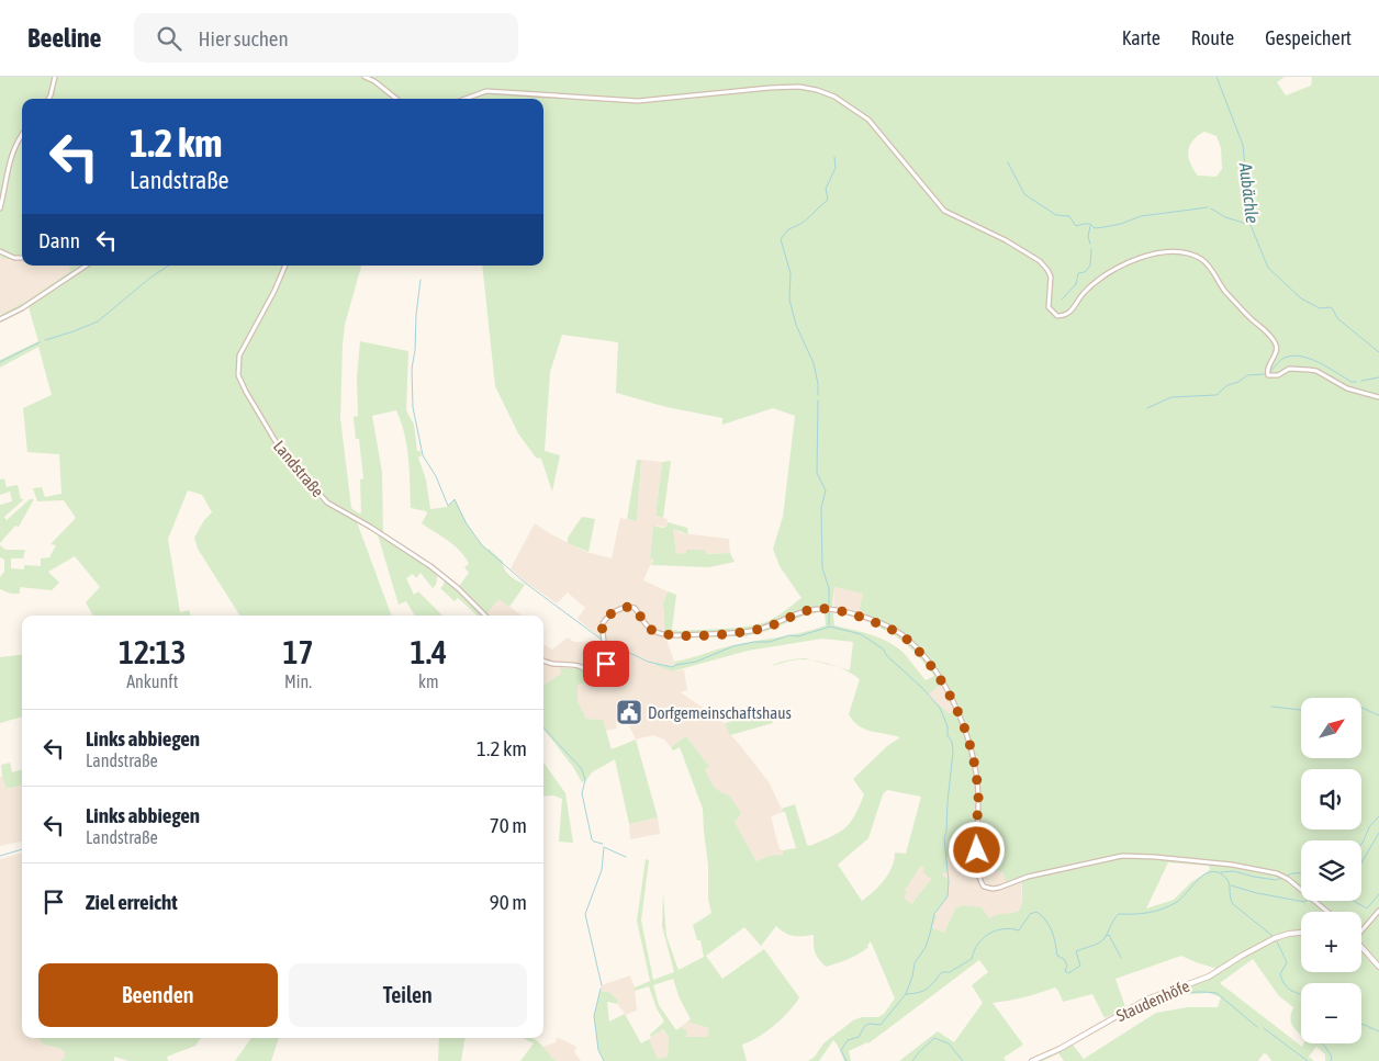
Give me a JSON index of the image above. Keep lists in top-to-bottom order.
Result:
{
  "streets": {
    "main road": ["Staudenhöfe"],
    "street": ["Landstraße"]
  },
  "water": ["Aubächle"],
  "places": {
    "public building": ["Dorfgemeinschaftshaus"]
  },
  "north": "top right",
  "page": {
    "header": "Beeline",
    "search": "Hier suchen",
    "nav": ["Karte", "Route", "Gespeichert"],
    "turn": ["1.2 km", "Landstraße"],
    "then": "Dann",
    "eta": [
      "12:13",
      "Ankunft",
      "17",
      "Min.",
      "1.4",
      "km"
    ],
    "map_buttons": ["+", "−"],
    "list": [
      {
        "name": "Links abbiegen",
        "note": "Landstraße",
        "value": "1.2 km"
      },
      {
        "name": "Links abbiegen",
        "note": "Landstraße",
        "value": "70 m"
      },
      {
        "name": "Ziel erreicht",
        "value": "90 m"
      }
    ],
    "buttons": ["Beenden", "Teilen"]
  }
}
